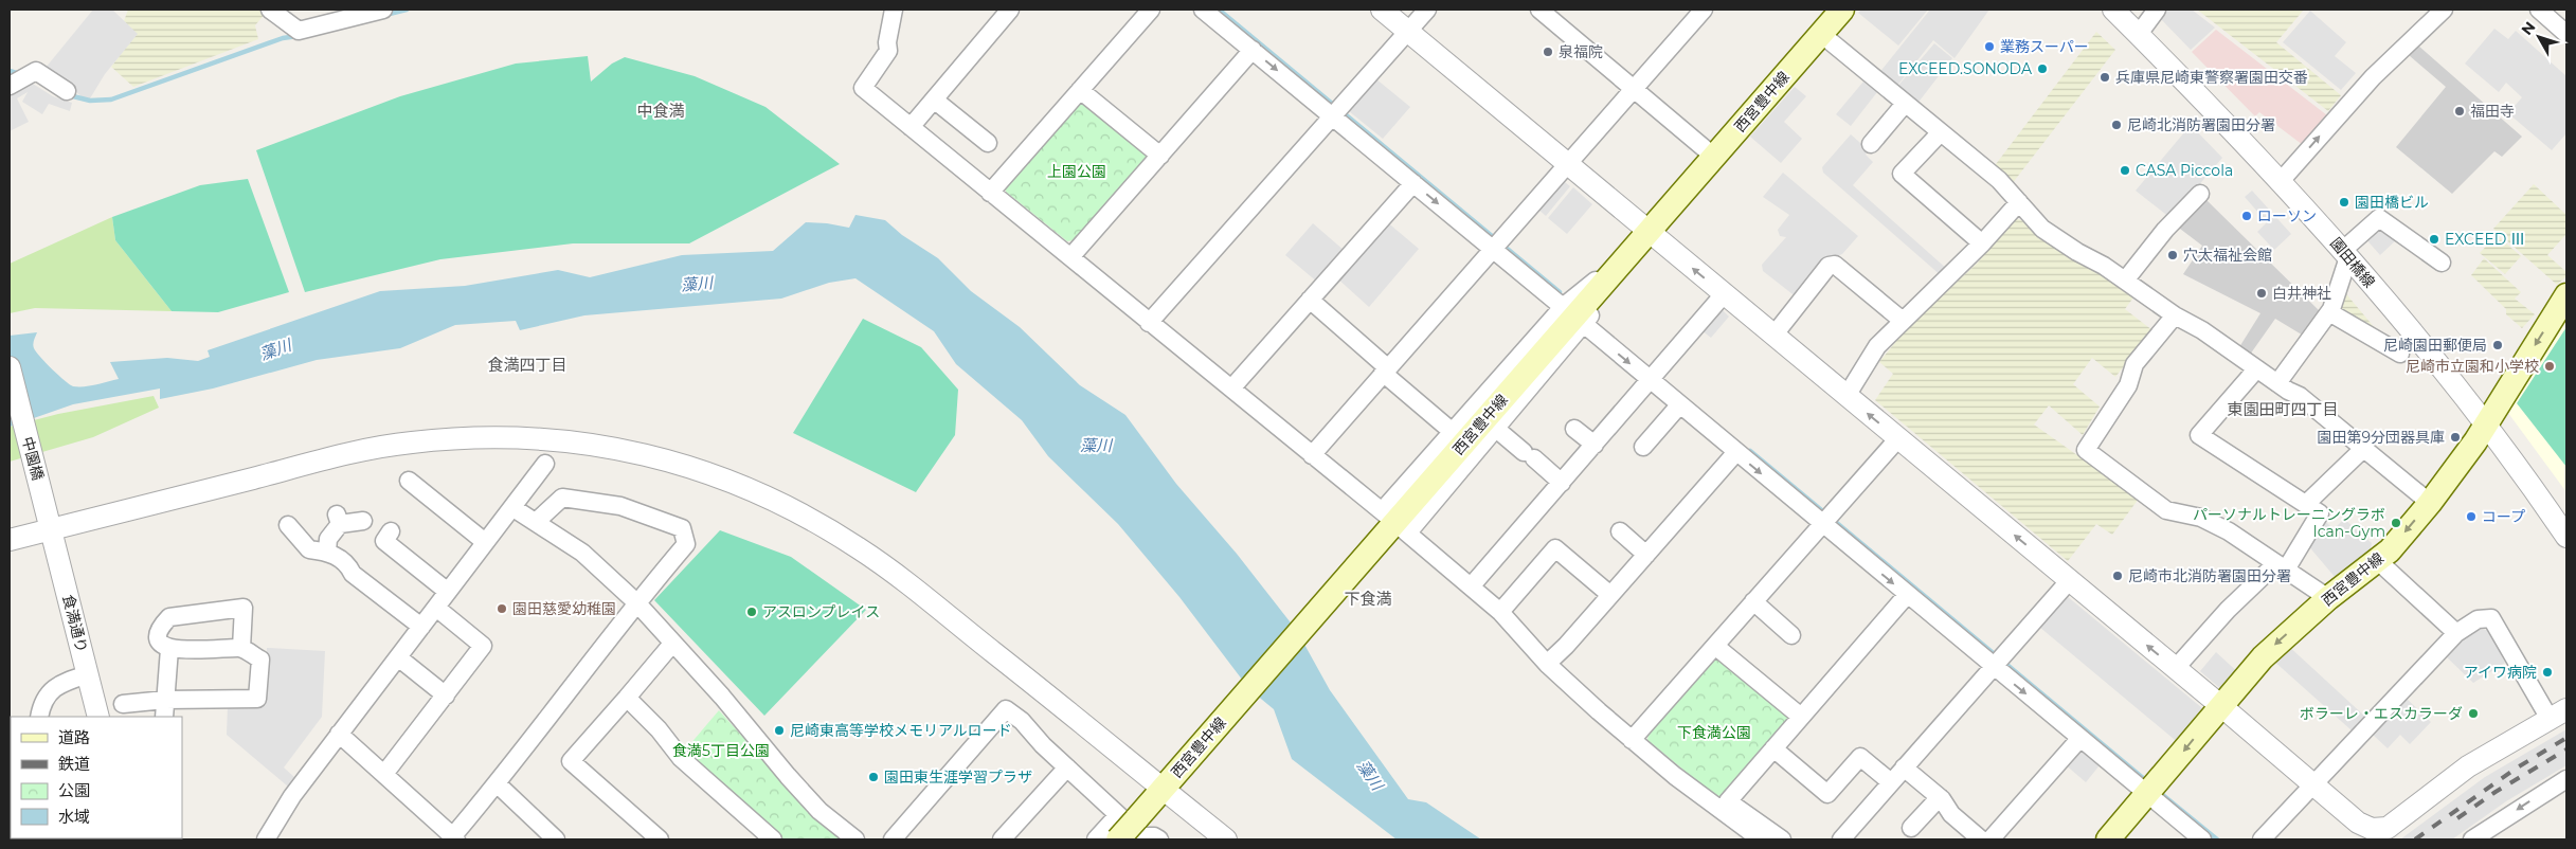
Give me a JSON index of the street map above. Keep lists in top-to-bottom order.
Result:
{
  "streets": {
    "main road": ["西宮豊中線"],
    "street": ["園田橋線", "中園橋", "食満通り"]
  },
  "crossings": [
    ["西宮豊中線", "園田橋線"],
    ["中園橋", "食満通り"]
  ],
  "districts": [
    "中食満",
    "食満四丁目",
    "東園田町四丁目",
    "下食満"
  ],
  "water": ["藻川"],
  "parks": ["上園公園", "下食満公園", "食満5丁目公園"],
  "places": [
    "業務スーパー",
    "泉福院",
    "EXCEED.SONODA",
    "兵庫県尼崎東警察署園田交番",
    "福田寺",
    "尼崎北消防署園田分署",
    "CASA Piccola",
    "園田橋ビル",
    "ローソン",
    "EXCEED Ⅲ",
    "穴太福祉会館",
    "白井神社",
    "尼崎園田郵便局",
    "尼崎市立園和小学校",
    "園田第9分団器具庫",
    "コープ",
    "パーソナルトレーニングラボ Ican-Gym",
    "尼崎市北消防署園田分署",
    "園田慈愛幼稚園",
    "アスロンプレイス",
    "アイワ病院",
    "ボラーレ・エスカラーダ",
    "尼崎東高等学校メモリアルロード",
    "園田東生涯学習プラザ"
  ],
  "legend": [
    "道路",
    "鉄道",
    "公園",
    "水域"
  ],
  "north": "top left"
}
